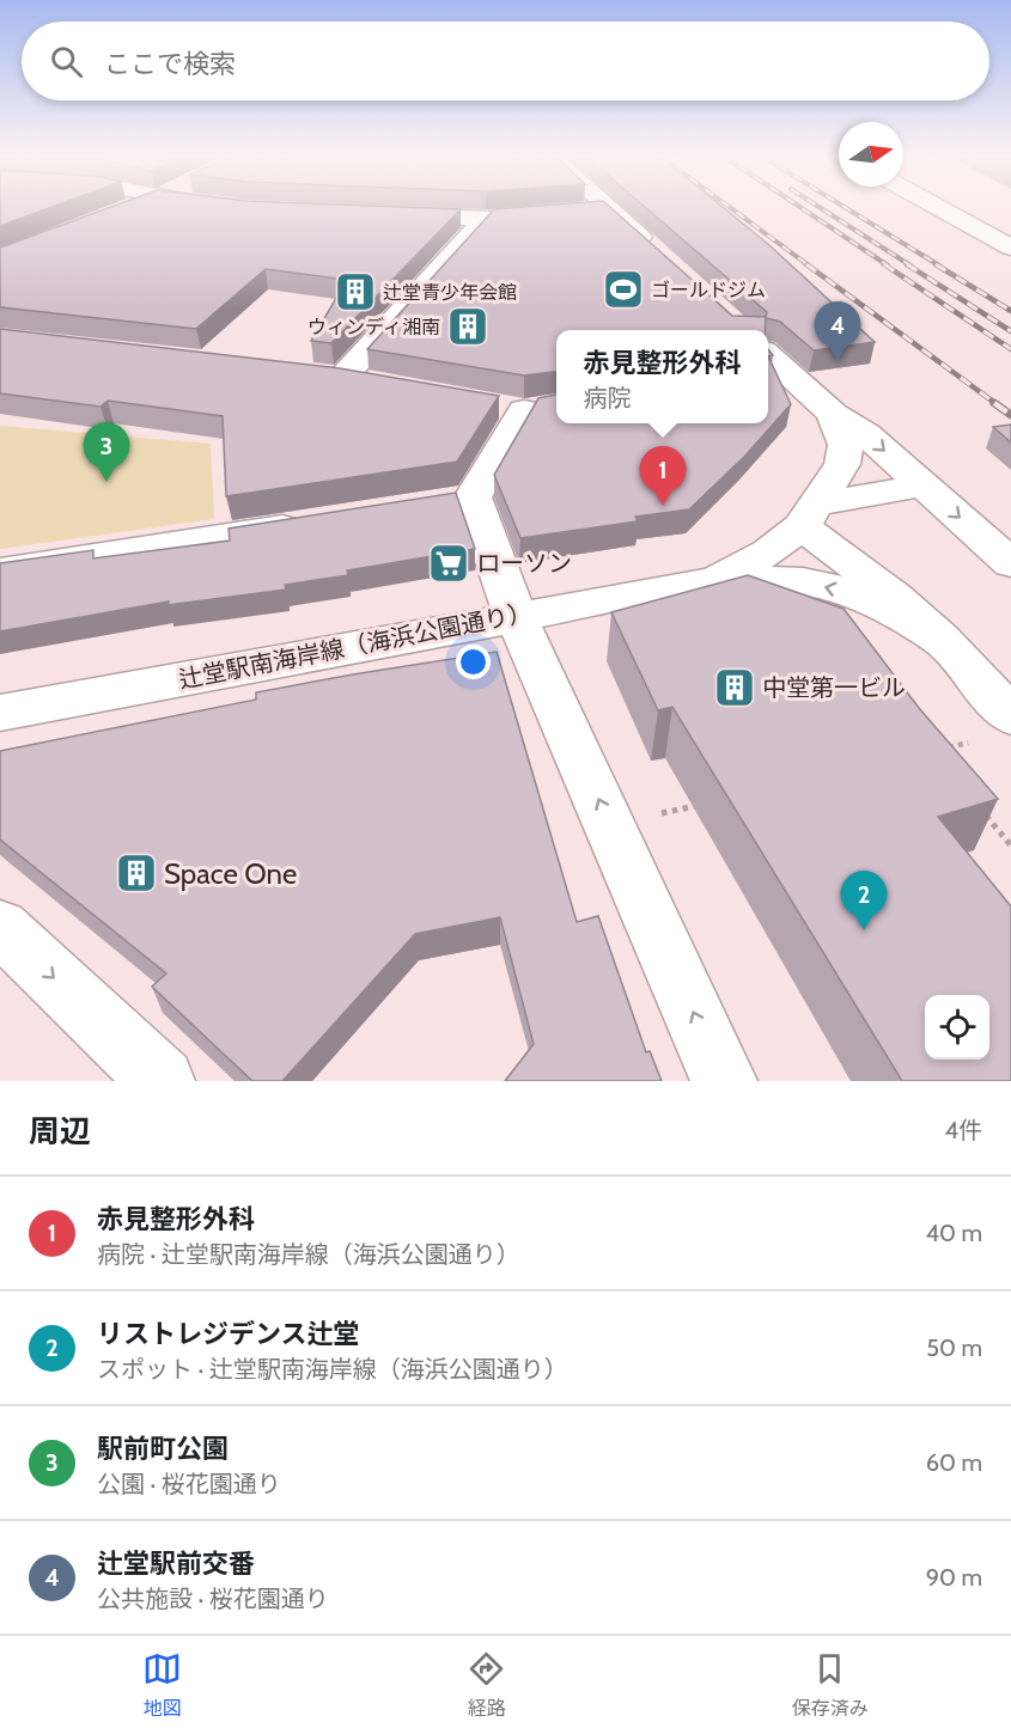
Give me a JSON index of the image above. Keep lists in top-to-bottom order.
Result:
{
  "streets": {
    "street": ["辻堂駅南海岸線（海浜公園通り）"]
  },
  "places": {
    "sports": ["ゴールドジム"],
    "building": [
      "辻堂青少年会館",
      "ウィンディ湘南",
      "中堂第一ビル",
      "Space One"
    ],
    "supermarket": ["ローソン"]
  },
  "north": "right",
  "page": {
    "search": "ここで検索",
    "pins": [
      "4",
      "3",
      "1",
      "2"
    ],
    "popup": ["赤見整形外科", "病院"],
    "heading": ["周辺", "4件"],
    "list": [
      {
        "mark": "1",
        "name": "赤見整形外科",
        "note": "病院 · 辻堂駅南海岸線（海浜公園通り）",
        "value": "40 m"
      },
      {
        "mark": "2",
        "name": "リストレジデンス辻堂",
        "note": "スポット · 辻堂駅南海岸線（海浜公園通り）",
        "value": "50 m"
      },
      {
        "mark": "3",
        "name": "駅前町公園",
        "note": "公園 · 桜花園通り",
        "value": "60 m"
      },
      {
        "mark": "4",
        "name": "辻堂駅前交番",
        "note": "公共施設 · 桜花園通り",
        "value": "90 m"
      }
    ],
    "nav": ["地図", "経路", "保存済み"]
  }
}
